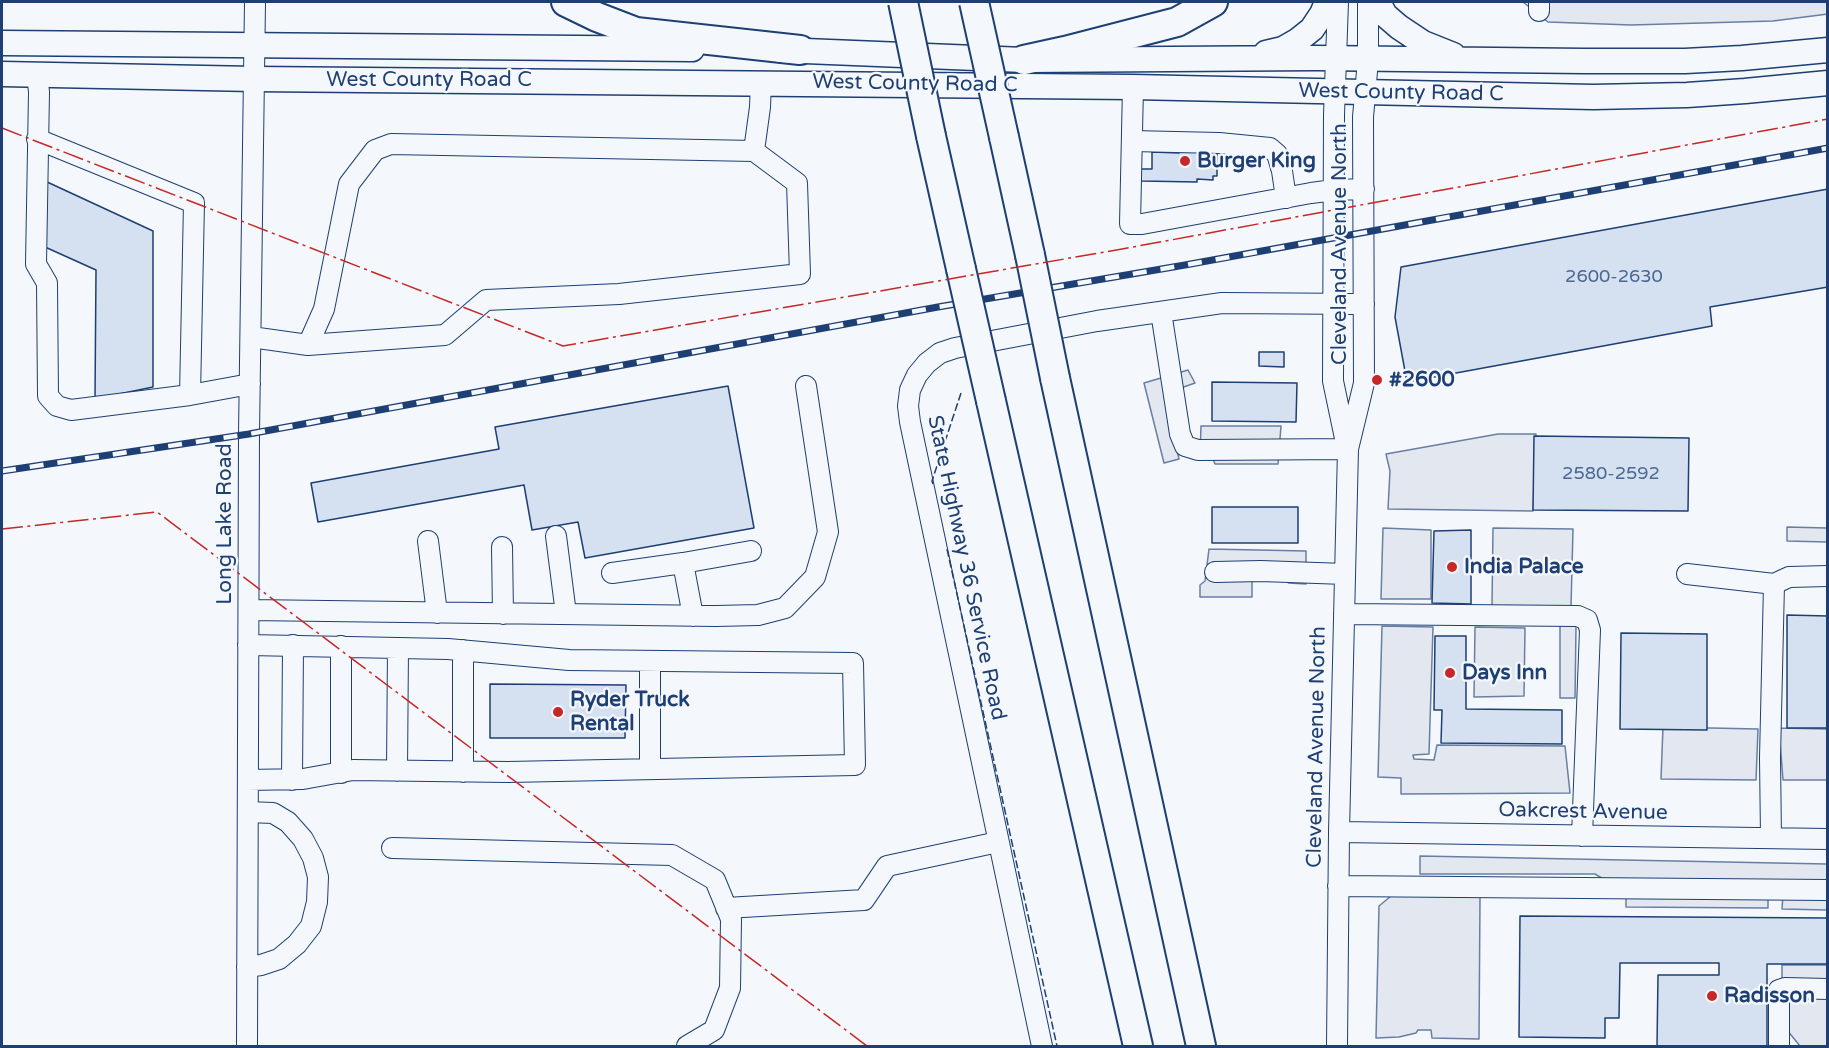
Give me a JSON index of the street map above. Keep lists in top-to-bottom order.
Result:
{
  "streets": {
    "main road": ["West County Road C"],
    "street": [
      "Cleveland Avenue North",
      "Long Lake Road",
      "State Highway 36 Service Road",
      "Oakcrest Avenue"
    ]
  },
  "crossings": [
    ["West County Road C", "Cleveland Avenue North"],
    ["West County Road C", "Long Lake Road"],
    ["Cleveland Avenue North", "State Highway 36 Service Road"],
    ["Cleveland Avenue North", "Oakcrest Avenue"]
  ],
  "places": [
    "Burger King",
    "#2600",
    "India Palace",
    "Days Inn",
    "Ryder Truck Rental",
    "Radisson"
  ],
  "house_numbers": ["2600-2630", "2580-2592"]
}
